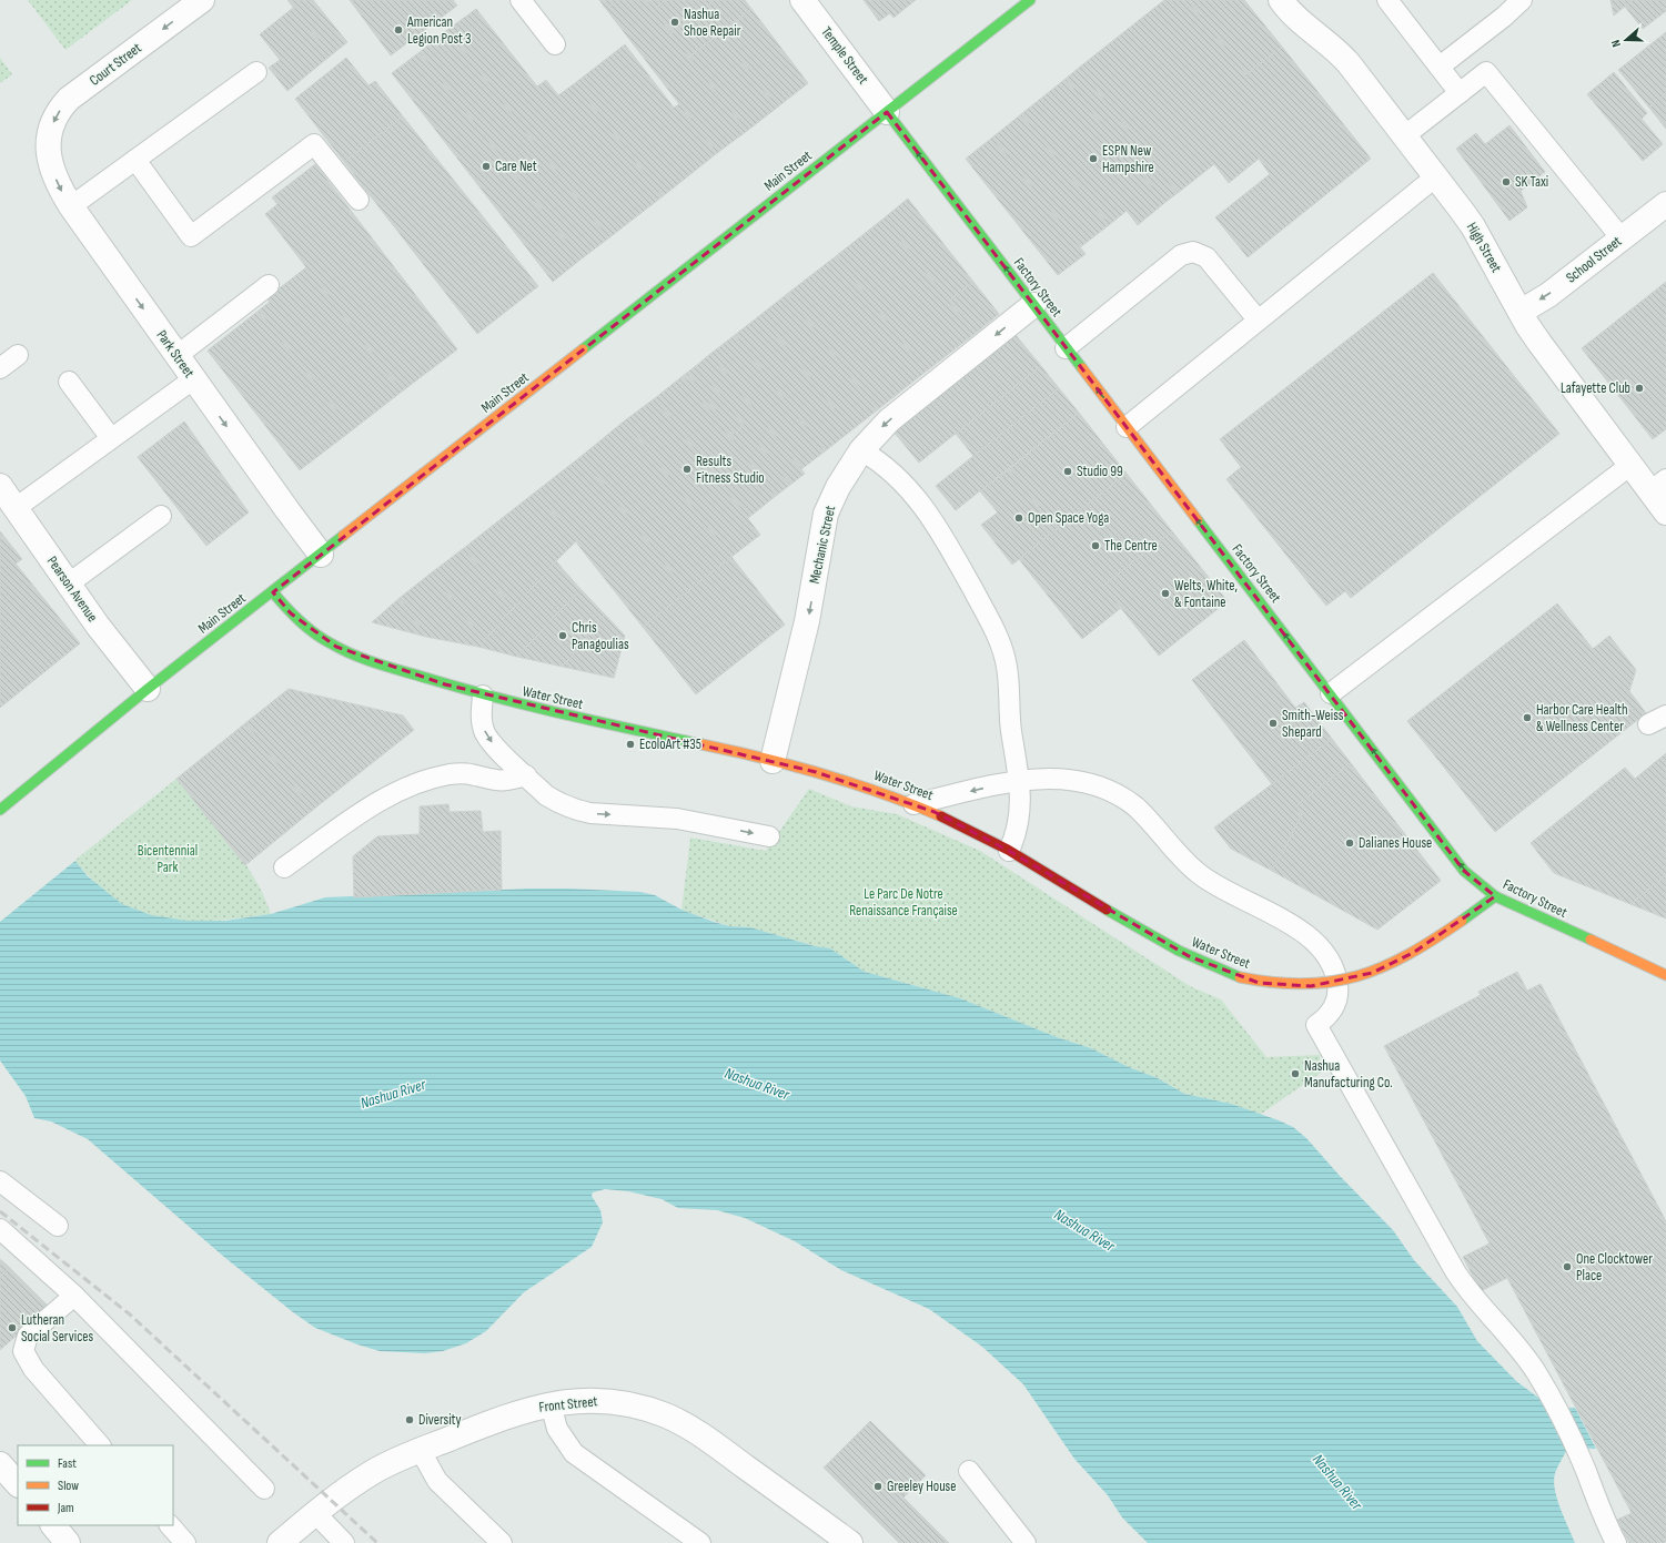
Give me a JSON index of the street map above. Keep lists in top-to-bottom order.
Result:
{
  "streets": {
    "main road": ["Main Street", "Factory Street", "Water Street"],
    "street": [
      "Temple Street",
      "Court Street",
      "High Street",
      "School Street",
      "Park Street",
      "Mechanic Street",
      "Pearson Avenue",
      "Front Street"
    ]
  },
  "crossings": [
    ["Temple Street", "Main Street"],
    ["Temple Street", "Factory Street"],
    ["Court Street", "Park Street"],
    ["Main Street", "Factory Street"],
    ["Main Street", "Park Street"],
    ["Main Street", "Pearson Avenue"],
    ["Main Street", "Water Street"],
    ["High Street", "School Street"],
    ["Factory Street", "Mechanic Street"],
    ["Factory Street", "Water Street"],
    ["Mechanic Street", "Water Street"]
  ],
  "one_way": [
    "Court Street",
    "School Street",
    "Factory Street",
    "Park Street",
    "Mechanic Street"
  ],
  "water": ["Nashua River"],
  "parks": ["Bicentennial Park", "Le Parc De Notre Renaissance Française"],
  "places": [
    "Nashua Shoe Repair",
    "American Legion Post 3",
    "ESPN New Hampshire",
    "Care Net",
    "SK Taxi",
    "Lafayette Club",
    "Results Fitness Studio",
    "Studio 99",
    "Open Space Yoga",
    "The Centre",
    "Welts, White, & Fontaine",
    "Chris Panagoulias",
    "Harbor Care Health & Wellness Center",
    "Smith-Weiss Shepard",
    "EcoloArt #35",
    "Dalianes House",
    "Nashua Manufacturing Co.",
    "One Clocktower Place",
    "Lutheran Social Services",
    "Diversity",
    "Greeley House"
  ],
  "legend": ["Fast", "Slow", "Jam"],
  "north": "left"
}
